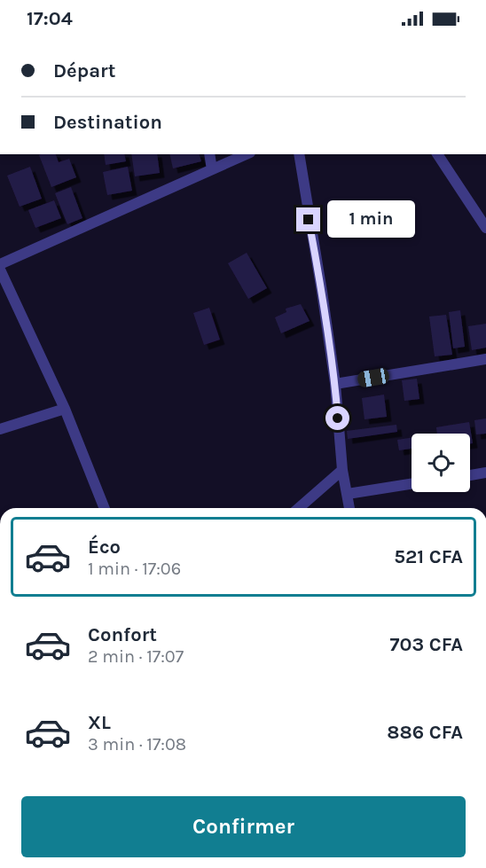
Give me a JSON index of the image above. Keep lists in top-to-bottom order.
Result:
{
  "page": {
    "status": "17:04",
    "banner": ["Départ", "Destination"],
    "bubble": "1 min",
    "list": [
      {
        "name": "Éco",
        "note": "1 min · 17:06",
        "value": "521 CFA"
      },
      {
        "name": "Confort",
        "note": "2 min · 17:07",
        "value": "703 CFA"
      },
      {
        "name": "XL",
        "note": "3 min · 17:08",
        "value": "886 CFA"
      }
    ],
    "buttons": "Confirmer"
  }
}
